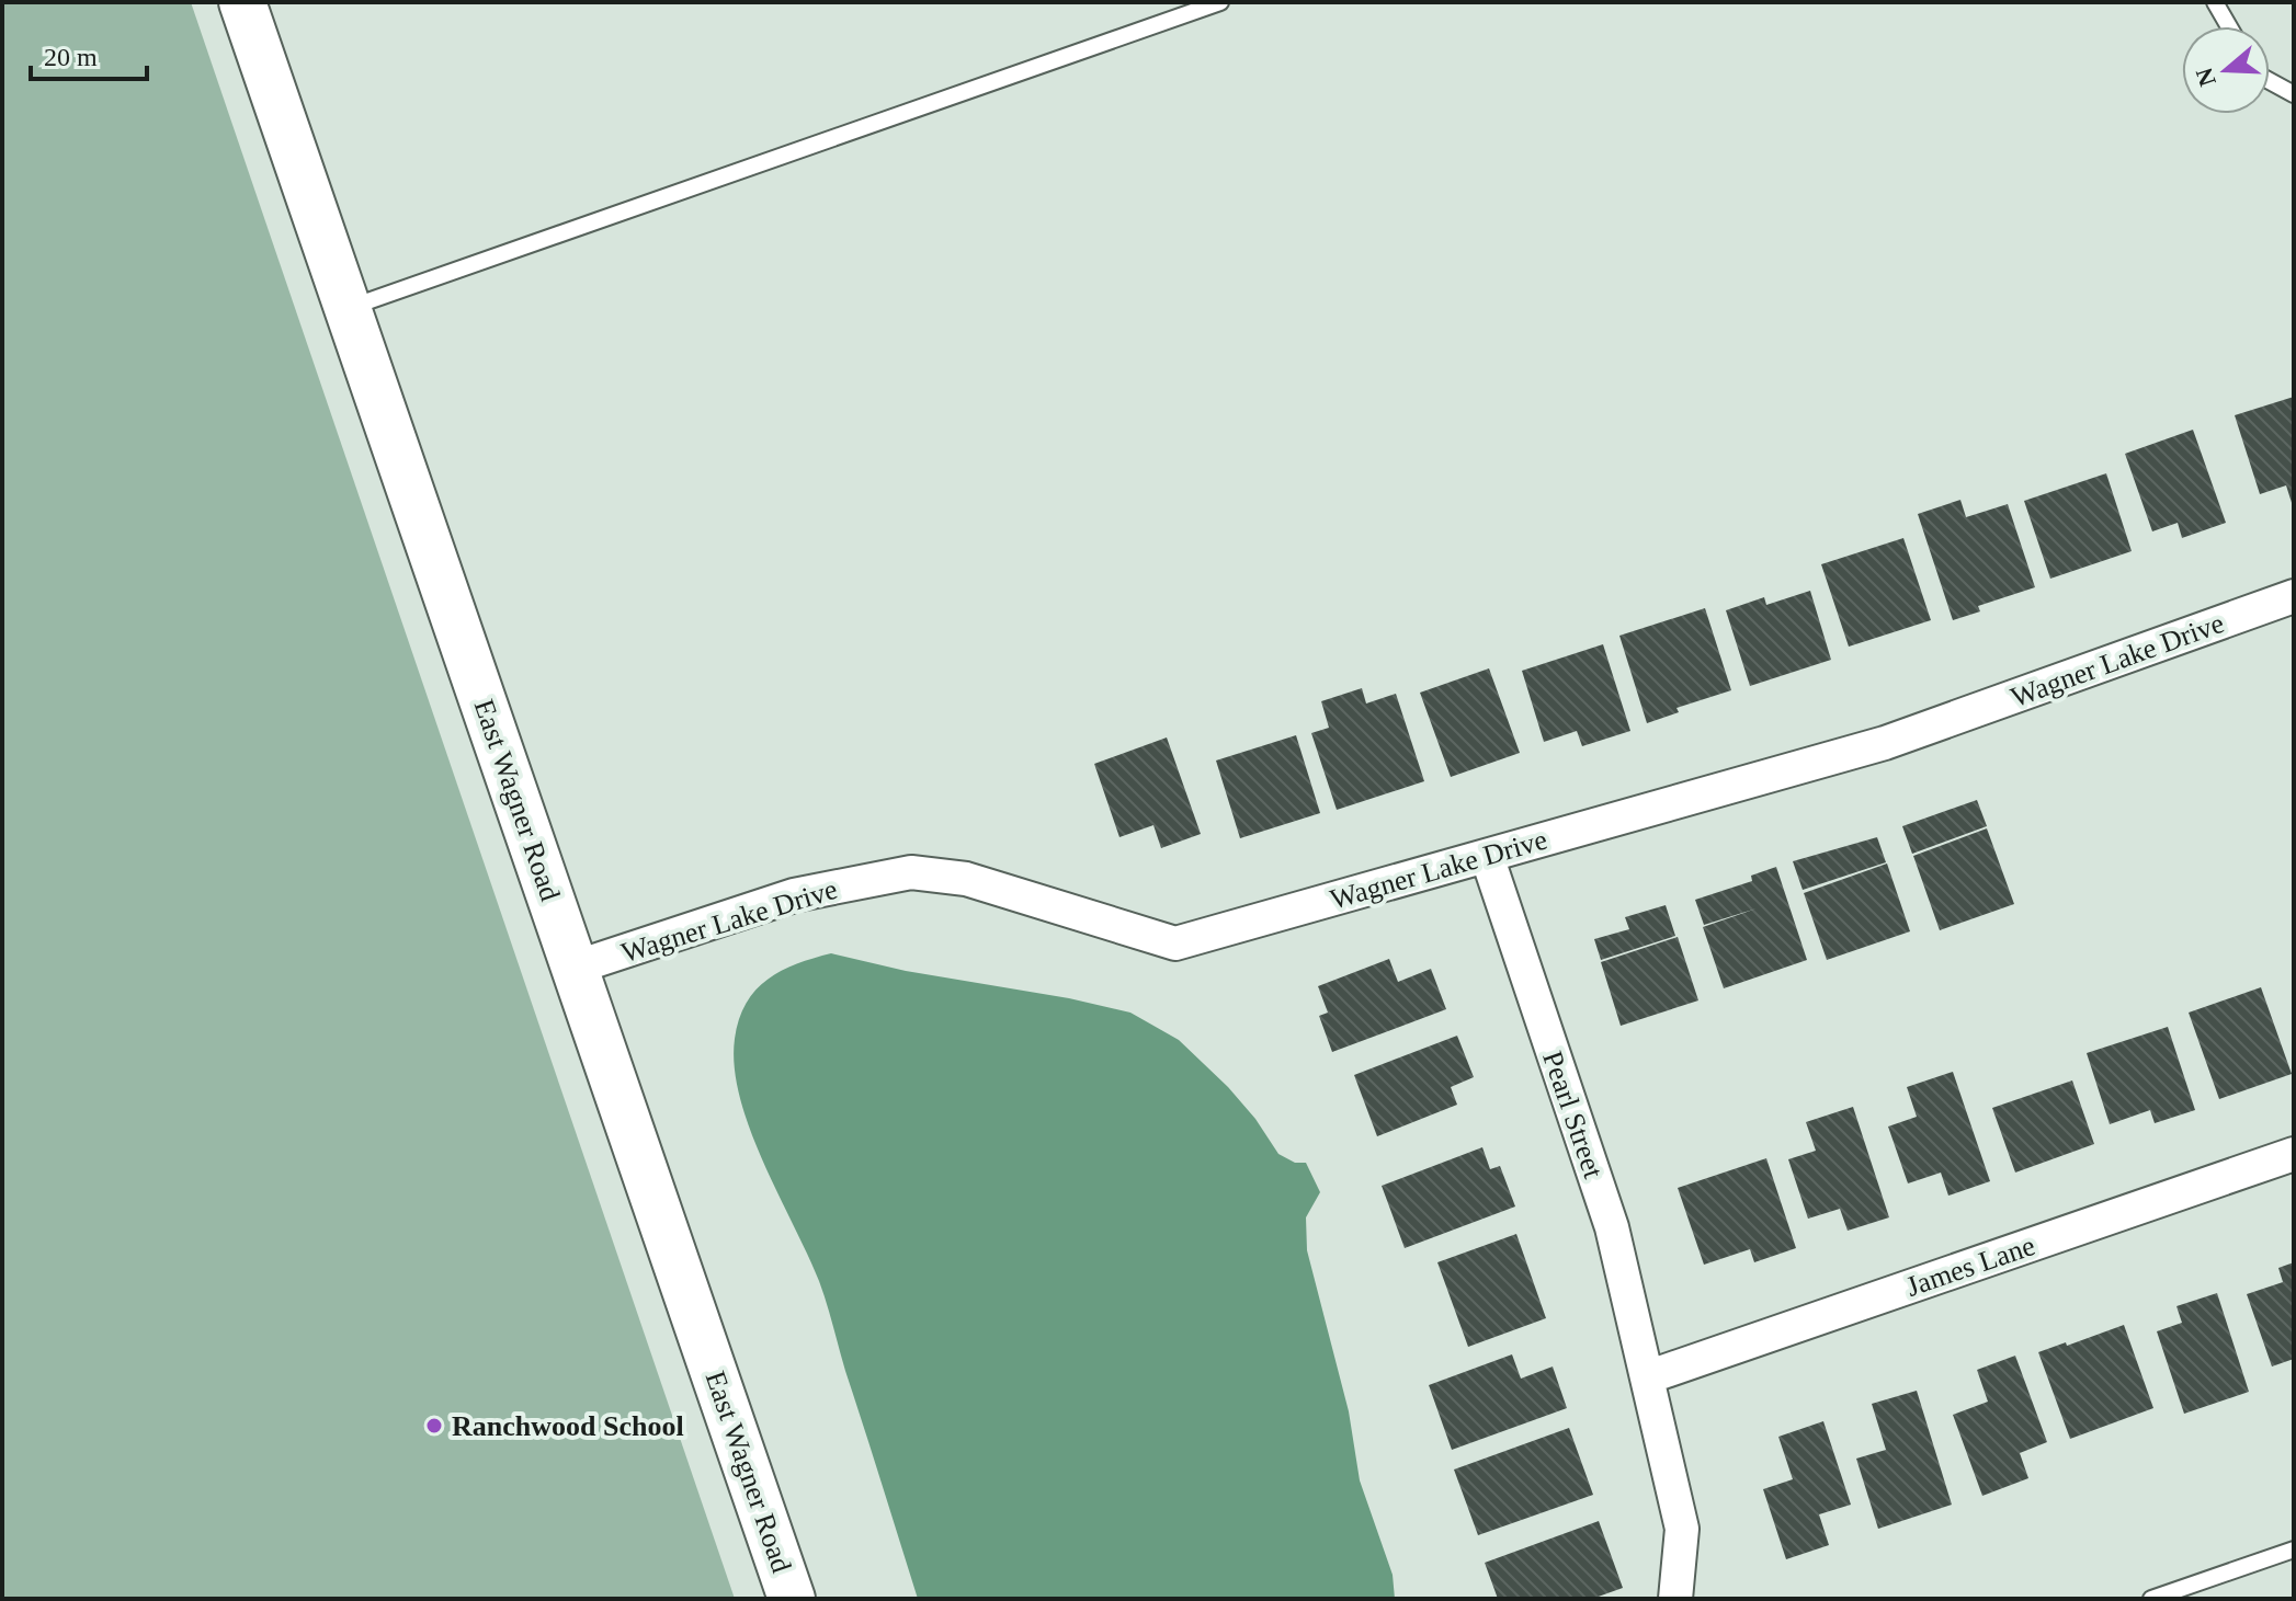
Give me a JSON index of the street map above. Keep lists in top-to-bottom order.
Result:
{
  "streets": {
    "street": [
      "Wagner Lake Drive",
      "East Wagner Road",
      "Pearl Street",
      "James Lane"
    ]
  },
  "crossings": [
    ["Wagner Lake Drive", "East Wagner Road"],
    ["Wagner Lake Drive", "Pearl Street"],
    ["Pearl Street", "James Lane"]
  ],
  "places": ["Ranchwood School"],
  "scale_bar": "20 m",
  "north": "left"
}
